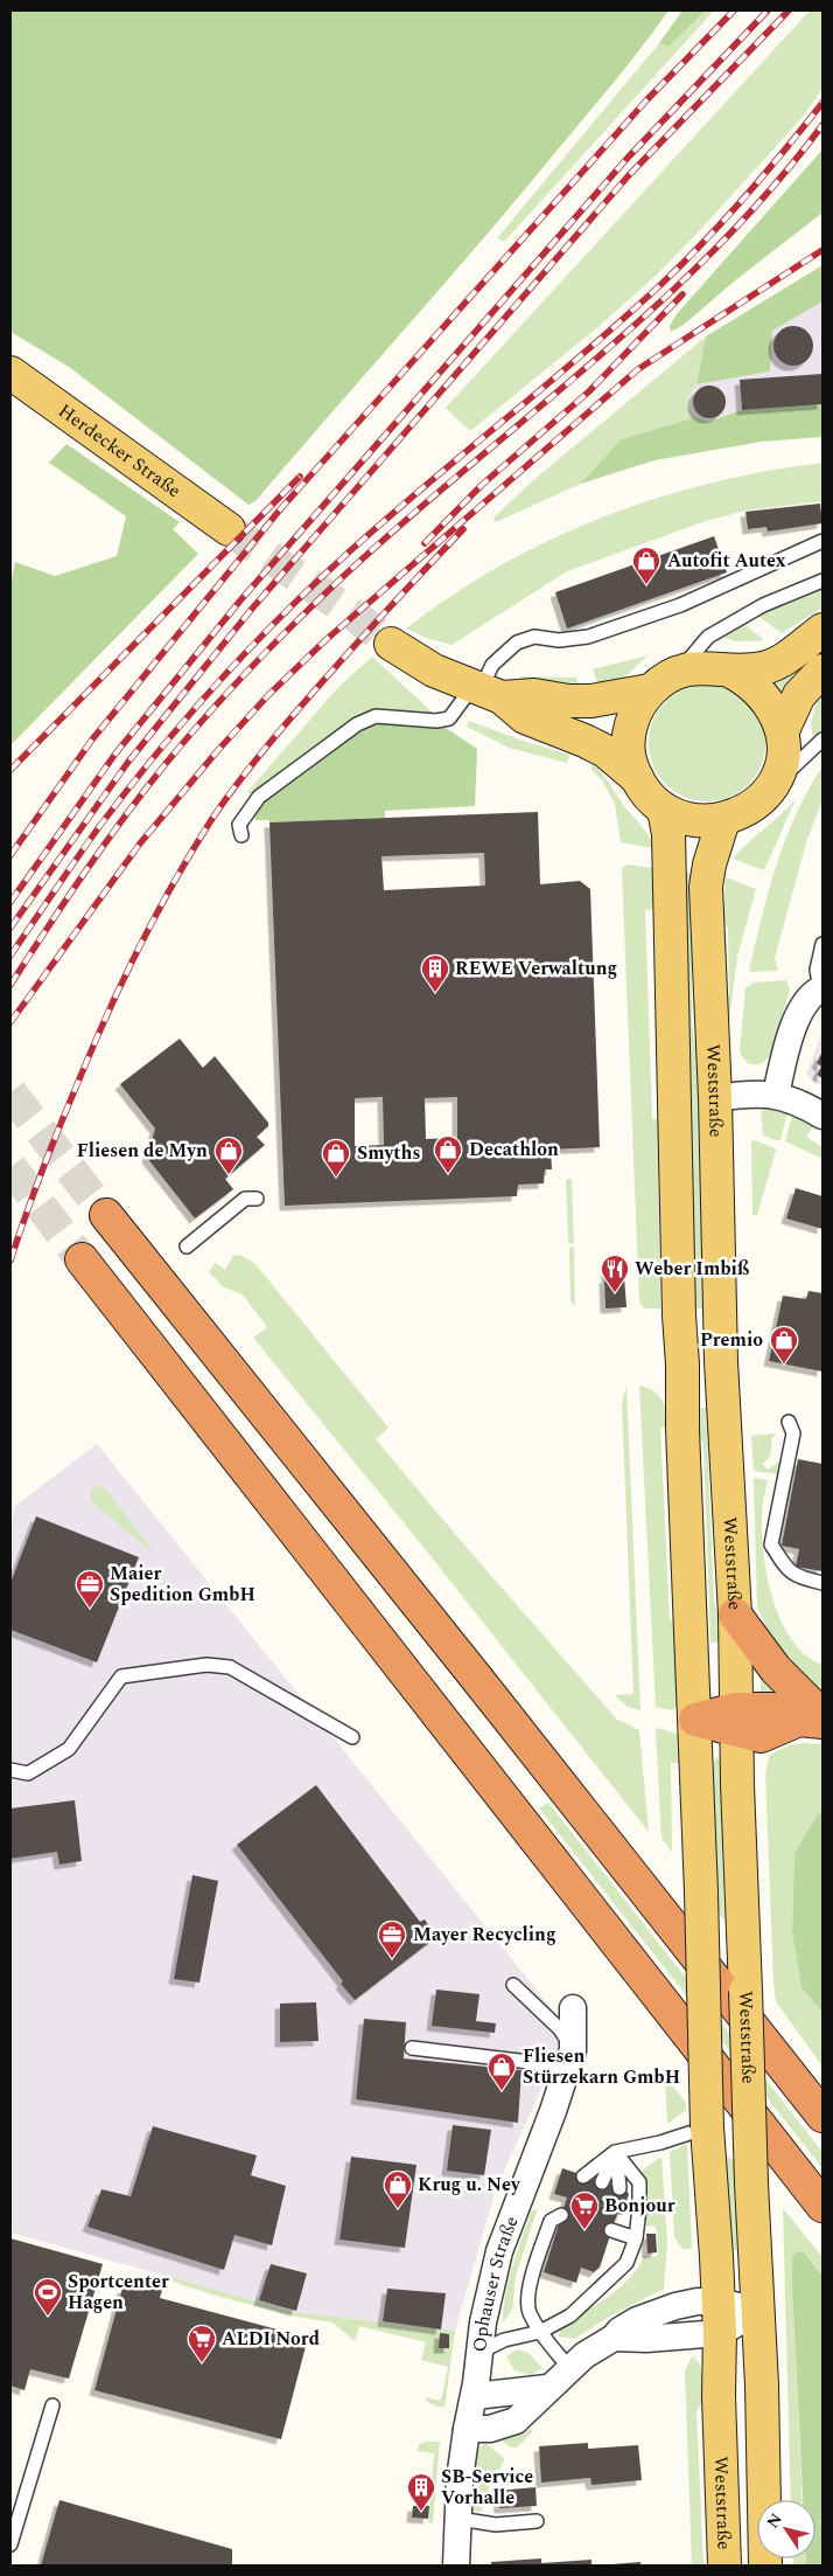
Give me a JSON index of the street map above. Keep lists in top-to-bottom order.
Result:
{
  "streets": {
    "main road": ["Herdecker Straße", "Weststraße"],
    "street": ["Ophauser Straße"]
  },
  "places": {
    "shop": [
      "Autofit Autex",
      "Decathlon",
      "Fliesen de Myn",
      "Smyths",
      "Premio",
      "Fliesen Stürzekarn GmbH",
      "Krug u. Ney"
    ],
    "building": ["REWE Verwaltung", "SB-Service Vorhalle"],
    "restaurant": ["Weber Imbiß"],
    "office": ["Maier Spedition GmbH", "Mayer Recycling"],
    "supermarket": ["Bonjour", "ALDI Nord"],
    "sports": ["Sportcenter Hagen"]
  },
  "north": "top left"
}
